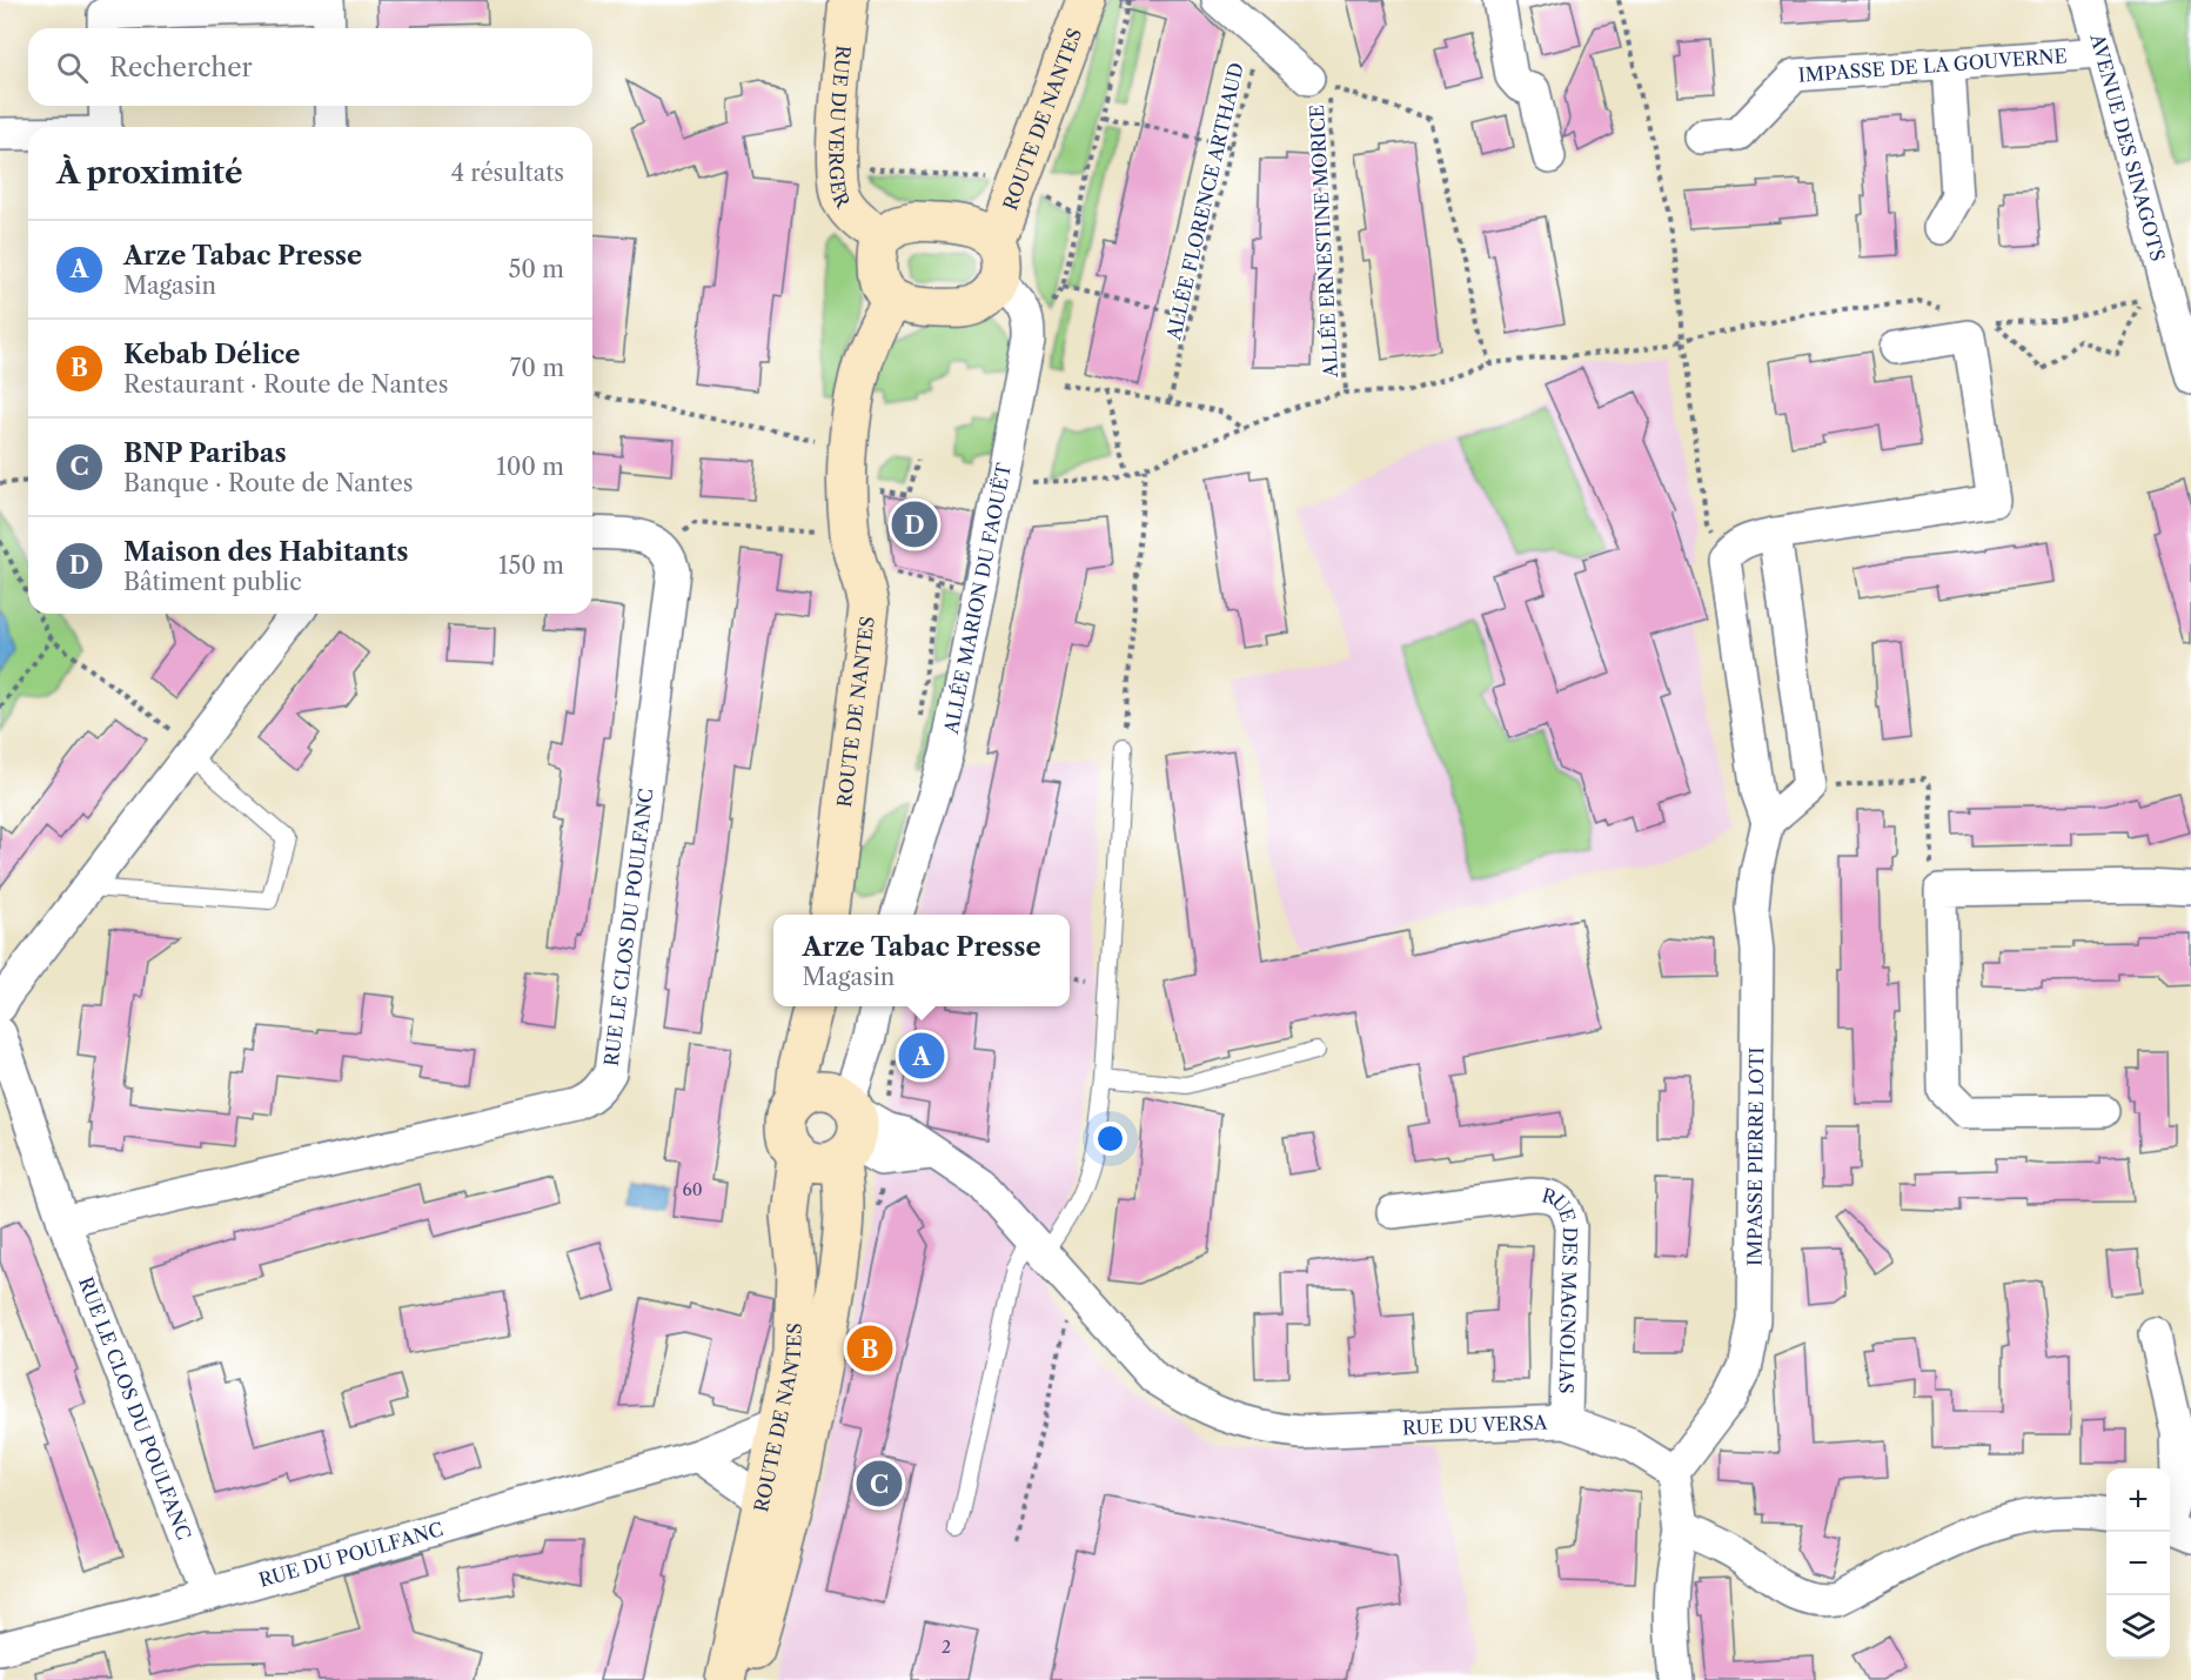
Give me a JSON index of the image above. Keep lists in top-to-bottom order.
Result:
{
  "streets": {
    "main road": ["ROUTE DE NANTES", "RUE DU VERGER"],
    "street": [
      "IMPASSE DE LA GOUVERNE",
      "AVENUE DES SINAGOTS",
      "ALLÉE MARION DU FAOUËT",
      "RUE LE CLOS DU POULFANC",
      "IMPASSE PIERRE LOTI",
      "RUE DES MAGNOLIAS",
      "RUE DU VERSA",
      "RUE DU POULFANC"
    ],
    "path": ["ALLÉE FLORENCE ARTHAUD", "ALLÉE ERNESTINE MORICE"]
  },
  "crossings": [
    ["IMPASSE DE LA GOUVERNE", "AVENUE DES SINAGOTS"],
    ["ROUTE DE NANTES", "RUE DU VERGER"],
    ["ROUTE DE NANTES", "ALLÉE MARION DU FAOUËT"],
    ["ROUTE DE NANTES", "RUE DU VERSA"],
    ["ROUTE DE NANTES", "RUE DU POULFANC"],
    ["RUE DU VERGER", "ALLÉE MARION DU FAOUËT"],
    ["RUE LE CLOS DU POULFANC", "RUE DU POULFANC"],
    ["IMPASSE PIERRE LOTI", "RUE DU VERSA"],
    ["RUE DES MAGNOLIAS", "RUE DU VERSA"]
  ],
  "house_numbers": ["60", "2"],
  "page": {
    "search": "Rechercher",
    "heading": ["À proximité", "4 résultats"],
    "list": [
      {
        "mark": "A",
        "name": "Arze Tabac Presse",
        "note": "Magasin",
        "value": "50 m"
      },
      {
        "mark": "B",
        "name": "Kebab Délice",
        "note": "Restaurant · Route de Nantes",
        "value": "70 m"
      },
      {
        "mark": "C",
        "name": "BNP Paribas",
        "note": "Banque · Route de Nantes",
        "value": "100 m"
      },
      {
        "mark": "D",
        "name": "Maison des Habitants",
        "note": "Bâtiment public",
        "value": "150 m"
      }
    ],
    "pins": [
      "D",
      "A",
      "B",
      "C"
    ],
    "popup": ["Arze Tabac Presse", "Magasin"],
    "map_buttons": ["+", "−"]
  }
}
